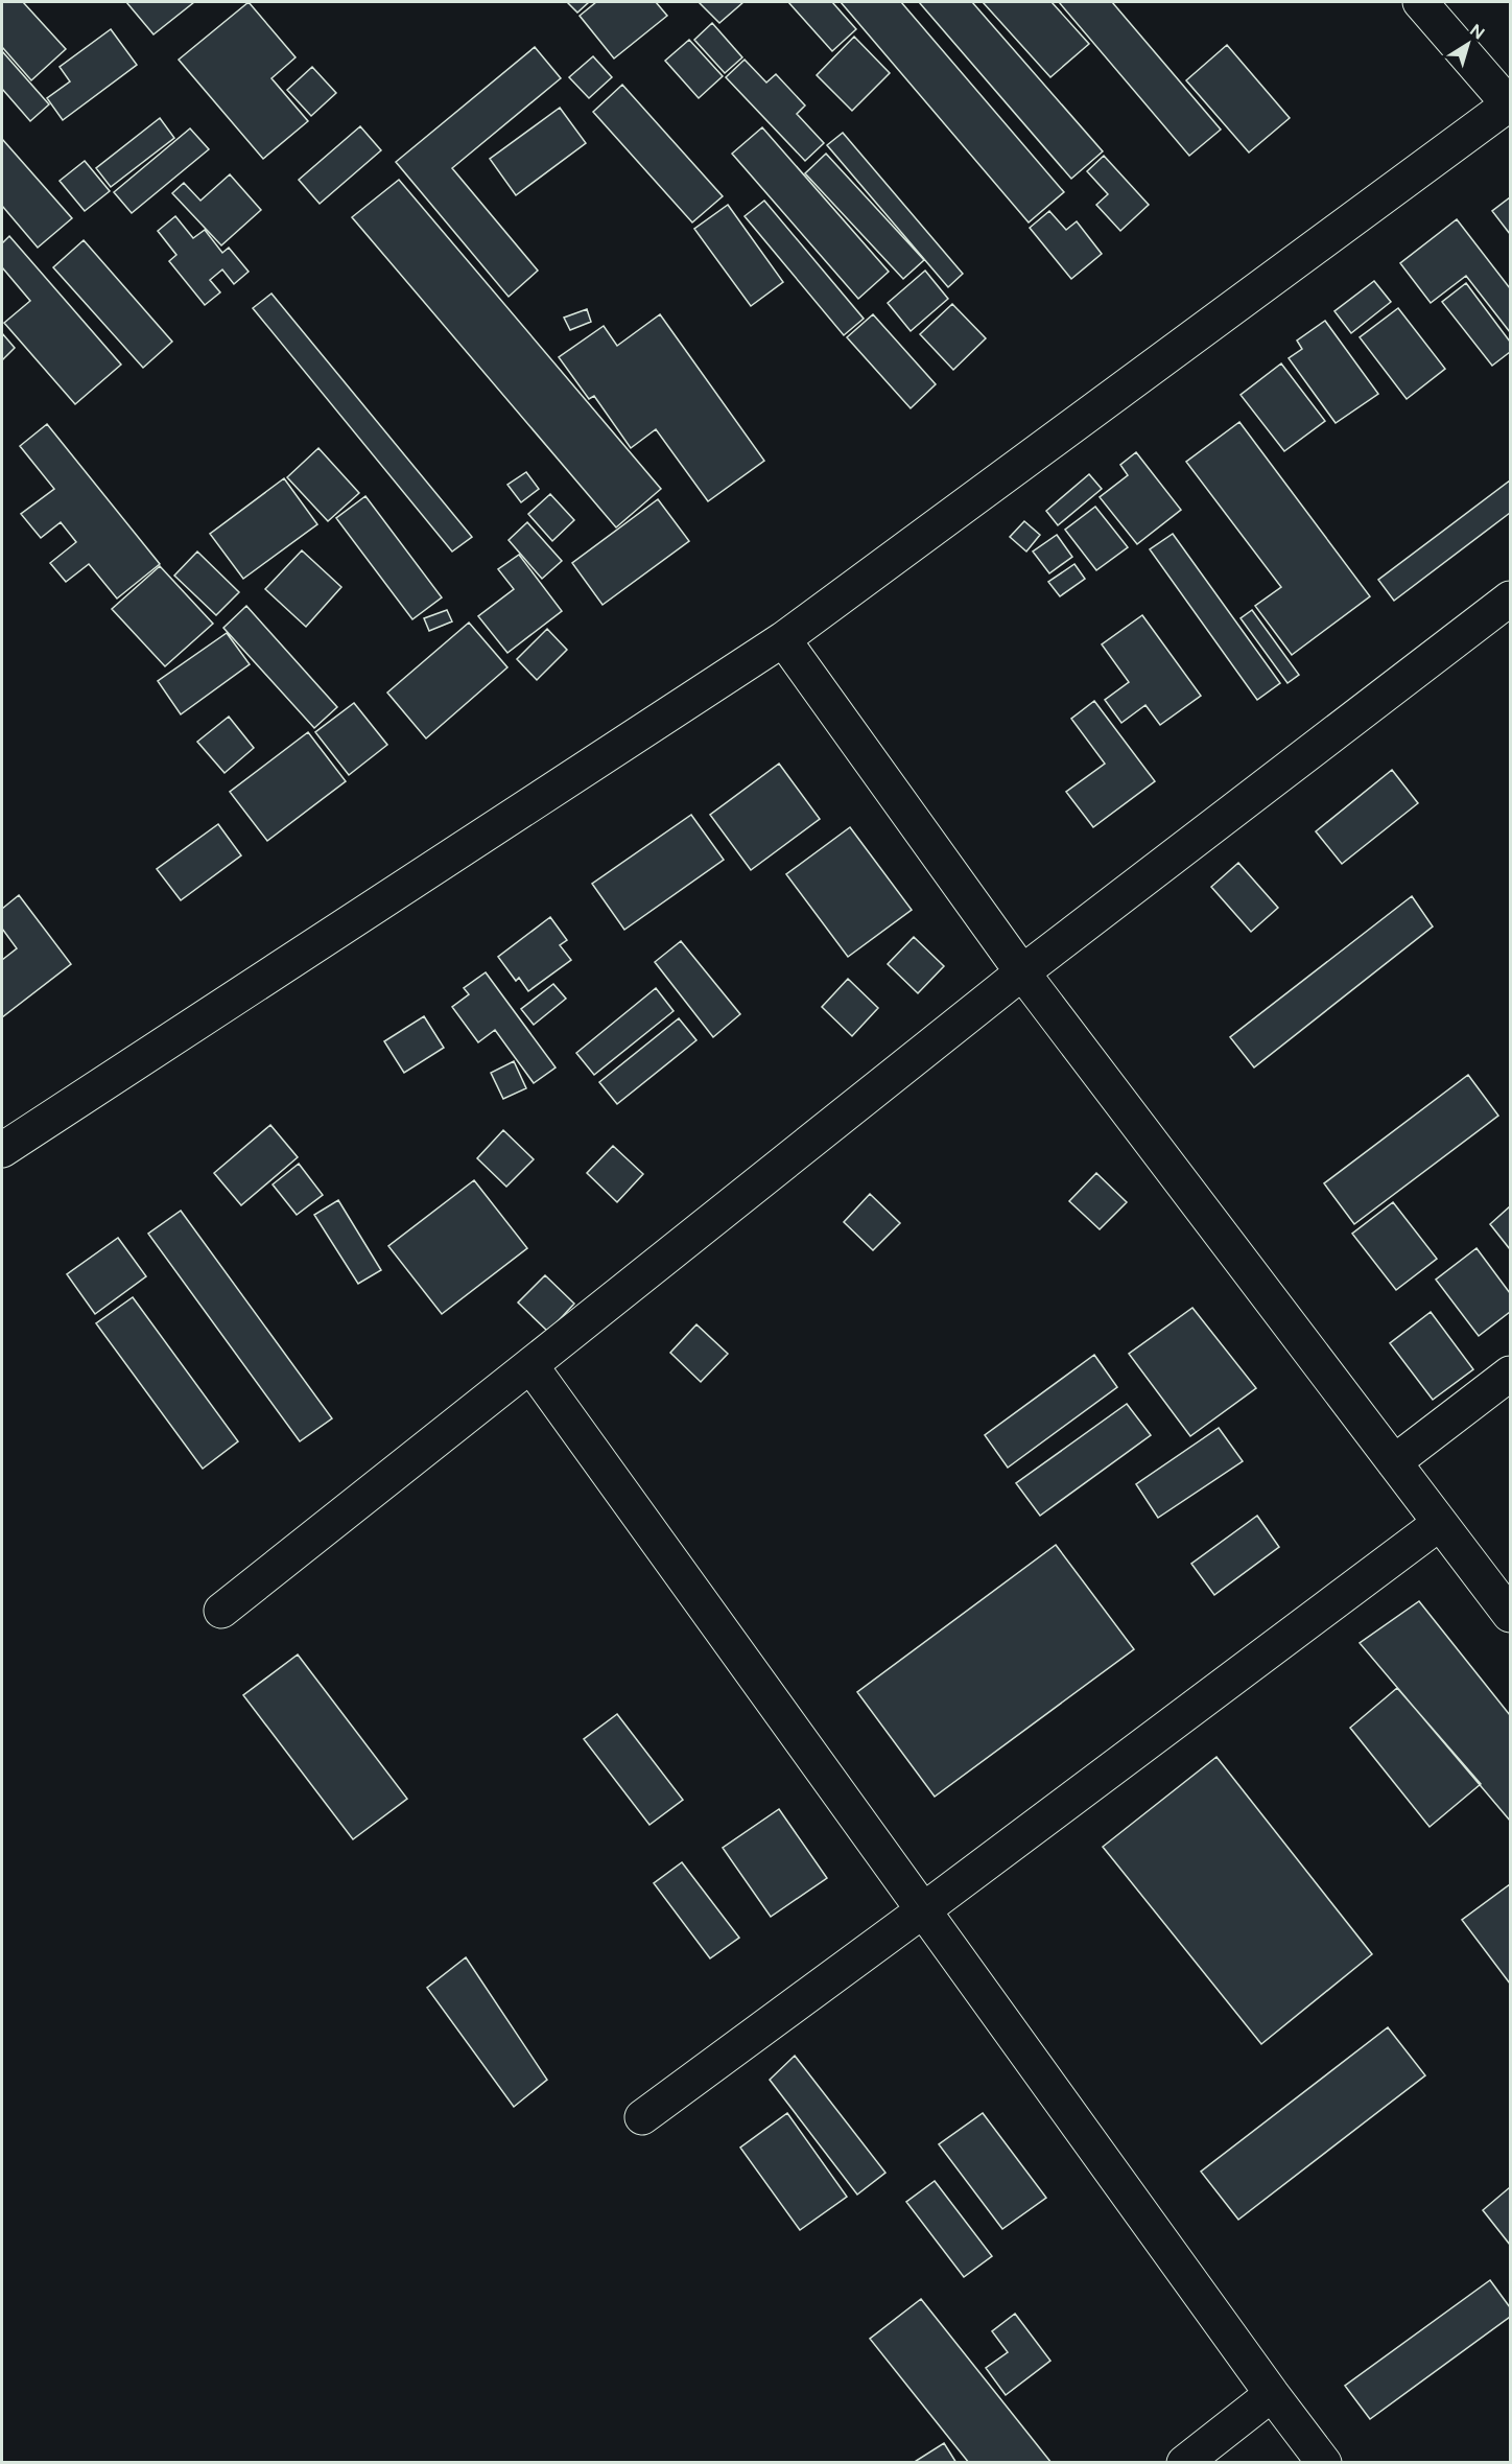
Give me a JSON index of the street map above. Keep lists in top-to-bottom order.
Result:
{
  "north": "top right"
}
